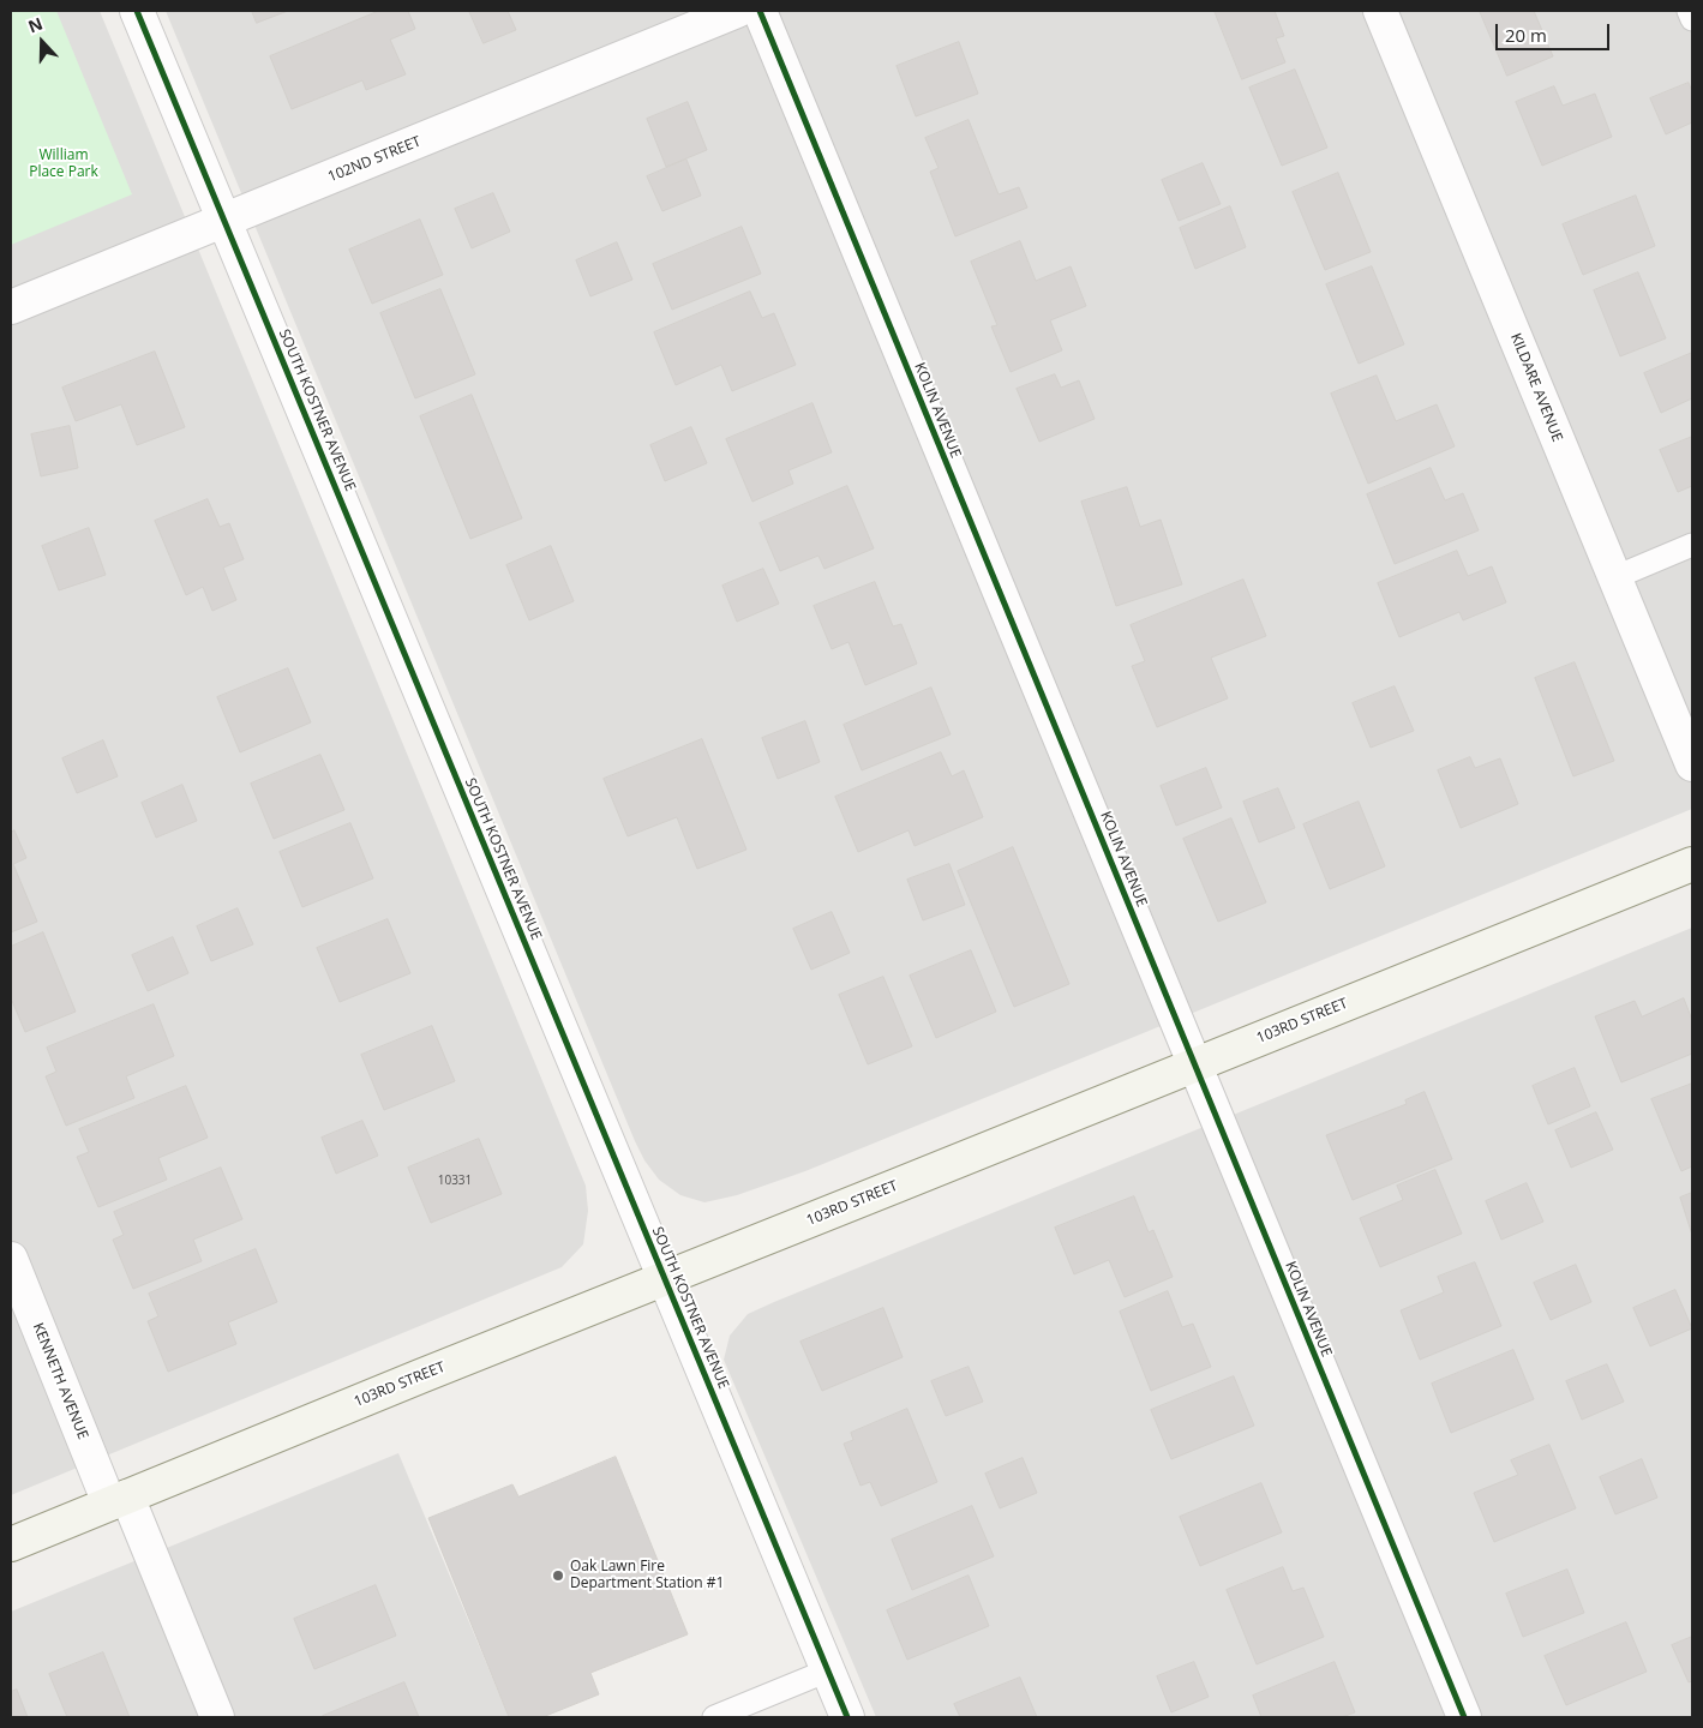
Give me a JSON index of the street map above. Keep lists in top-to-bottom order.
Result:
{
  "streets": {
    "main road": ["103RD STREET"],
    "street": [
      "102ND STREET",
      "KILDARE AVENUE",
      "SOUTH KOSTNER AVENUE",
      "KOLIN AVENUE",
      "KENNETH AVENUE"
    ]
  },
  "crossings": [
    ["102ND STREET", "SOUTH KOSTNER AVENUE"],
    ["SOUTH KOSTNER AVENUE", "103RD STREET"],
    ["KOLIN AVENUE", "103RD STREET"],
    ["103RD STREET", "KENNETH AVENUE"]
  ],
  "parks": ["William Place Park"],
  "places": ["Oak Lawn Fire Department Station #1"],
  "house_numbers": ["10331"],
  "scale_bar": "20 m",
  "north": "top"
}
